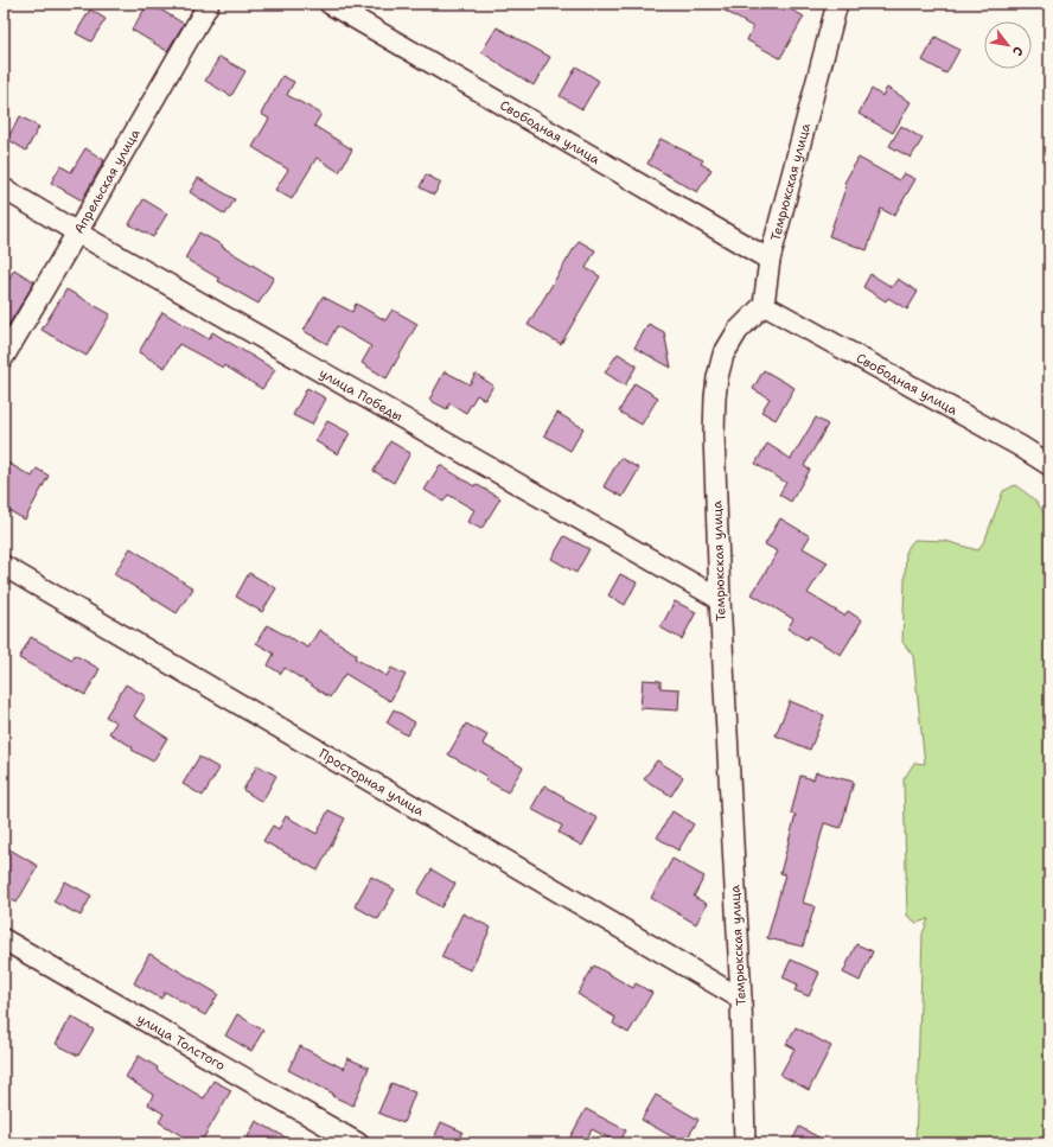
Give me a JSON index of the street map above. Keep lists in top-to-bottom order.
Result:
{
  "streets": {
    "street": [
      "Свободная улица",
      "Апрельская улица",
      "Темрюкская улица",
      "улица Победы",
      "Просторная улица",
      "улица Толстого"
    ]
  },
  "crossings": [
    ["Свободная улица", "Темрюкская улица"],
    ["Апрельская улица", "улица Победы"],
    ["Темрюкская улица", "улица Победы"],
    ["Темрюкская улица", "Просторная улица"]
  ],
  "north": "bottom right"
}
